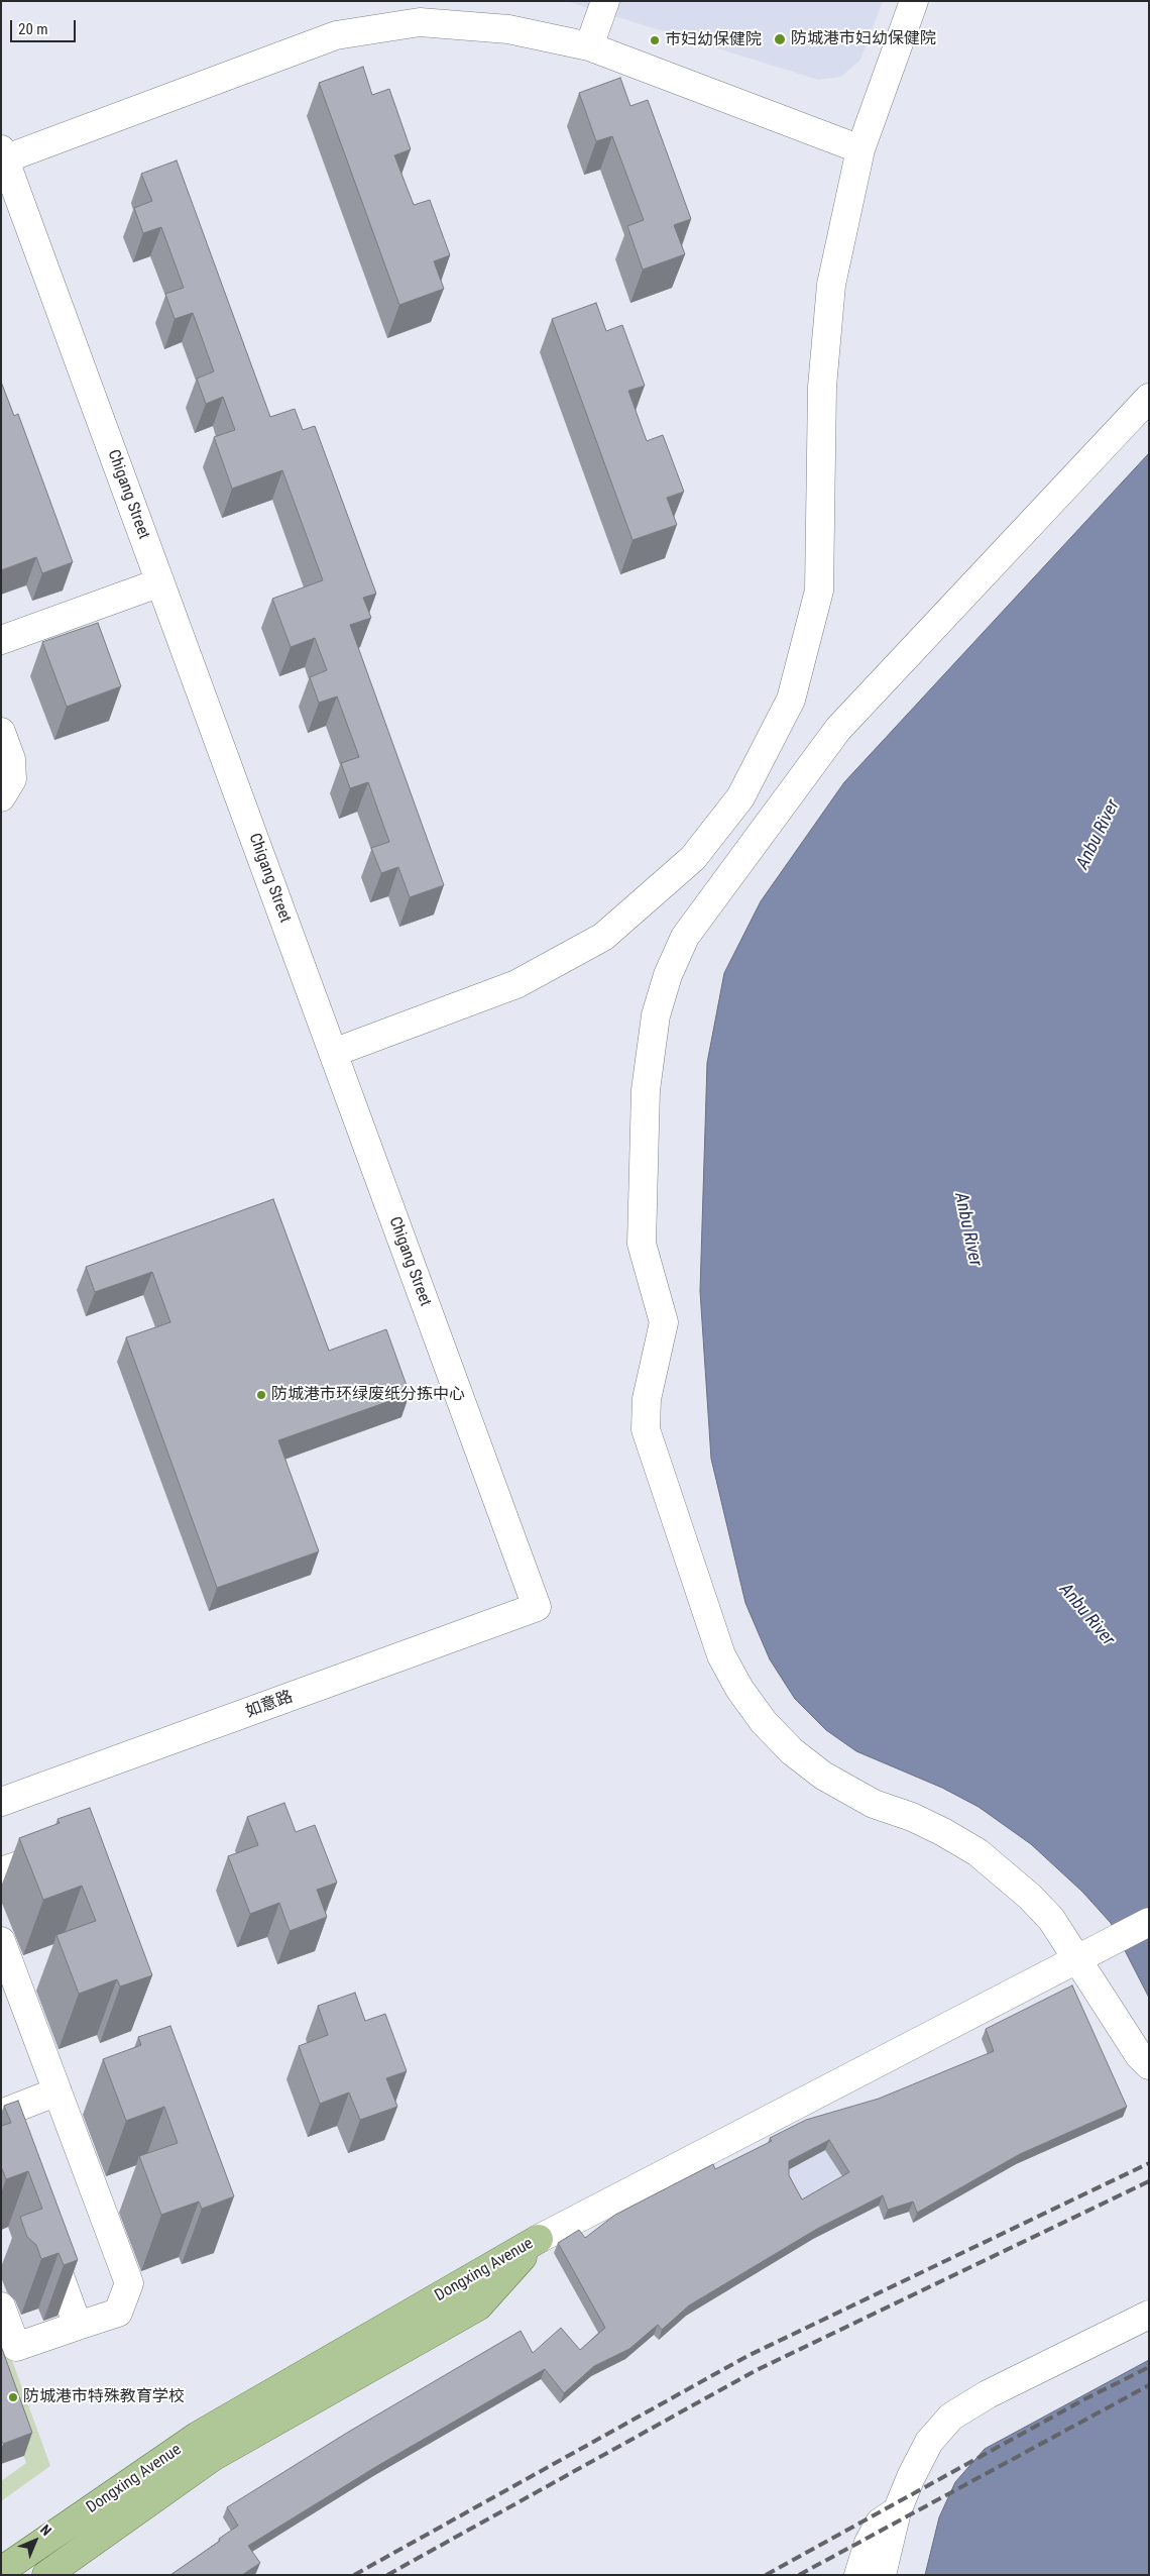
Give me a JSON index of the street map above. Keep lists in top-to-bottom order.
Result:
{
  "streets": {
    "main road": ["Dongxing Avenue"],
    "street": ["Chigang Street", "如意路"]
  },
  "crossings": [
    ["Chigang Street", "如意路"]
  ],
  "water": ["Anbu River"],
  "places": [
    "防城港市妇幼保健院",
    "巿妇幼保健院",
    "防城港市环绿废纸分拣中心",
    "防城港市特殊教育学校"
  ],
  "scale_bar": "20 m",
  "north": "top right"
}
